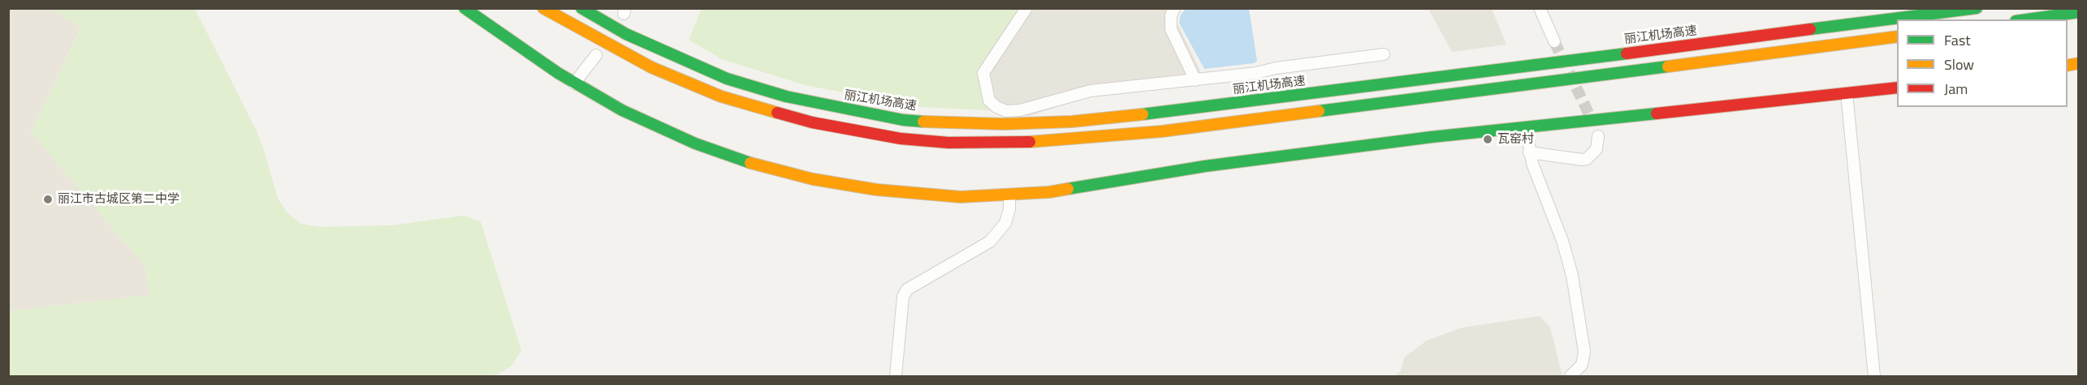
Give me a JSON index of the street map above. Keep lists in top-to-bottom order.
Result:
{
  "streets": {
    "highway": ["丽江机场高速"]
  },
  "places": ["瓦窑村", "丽江市古城区第二中学"],
  "legend": ["Fast", "Slow", "Jam"]
}
